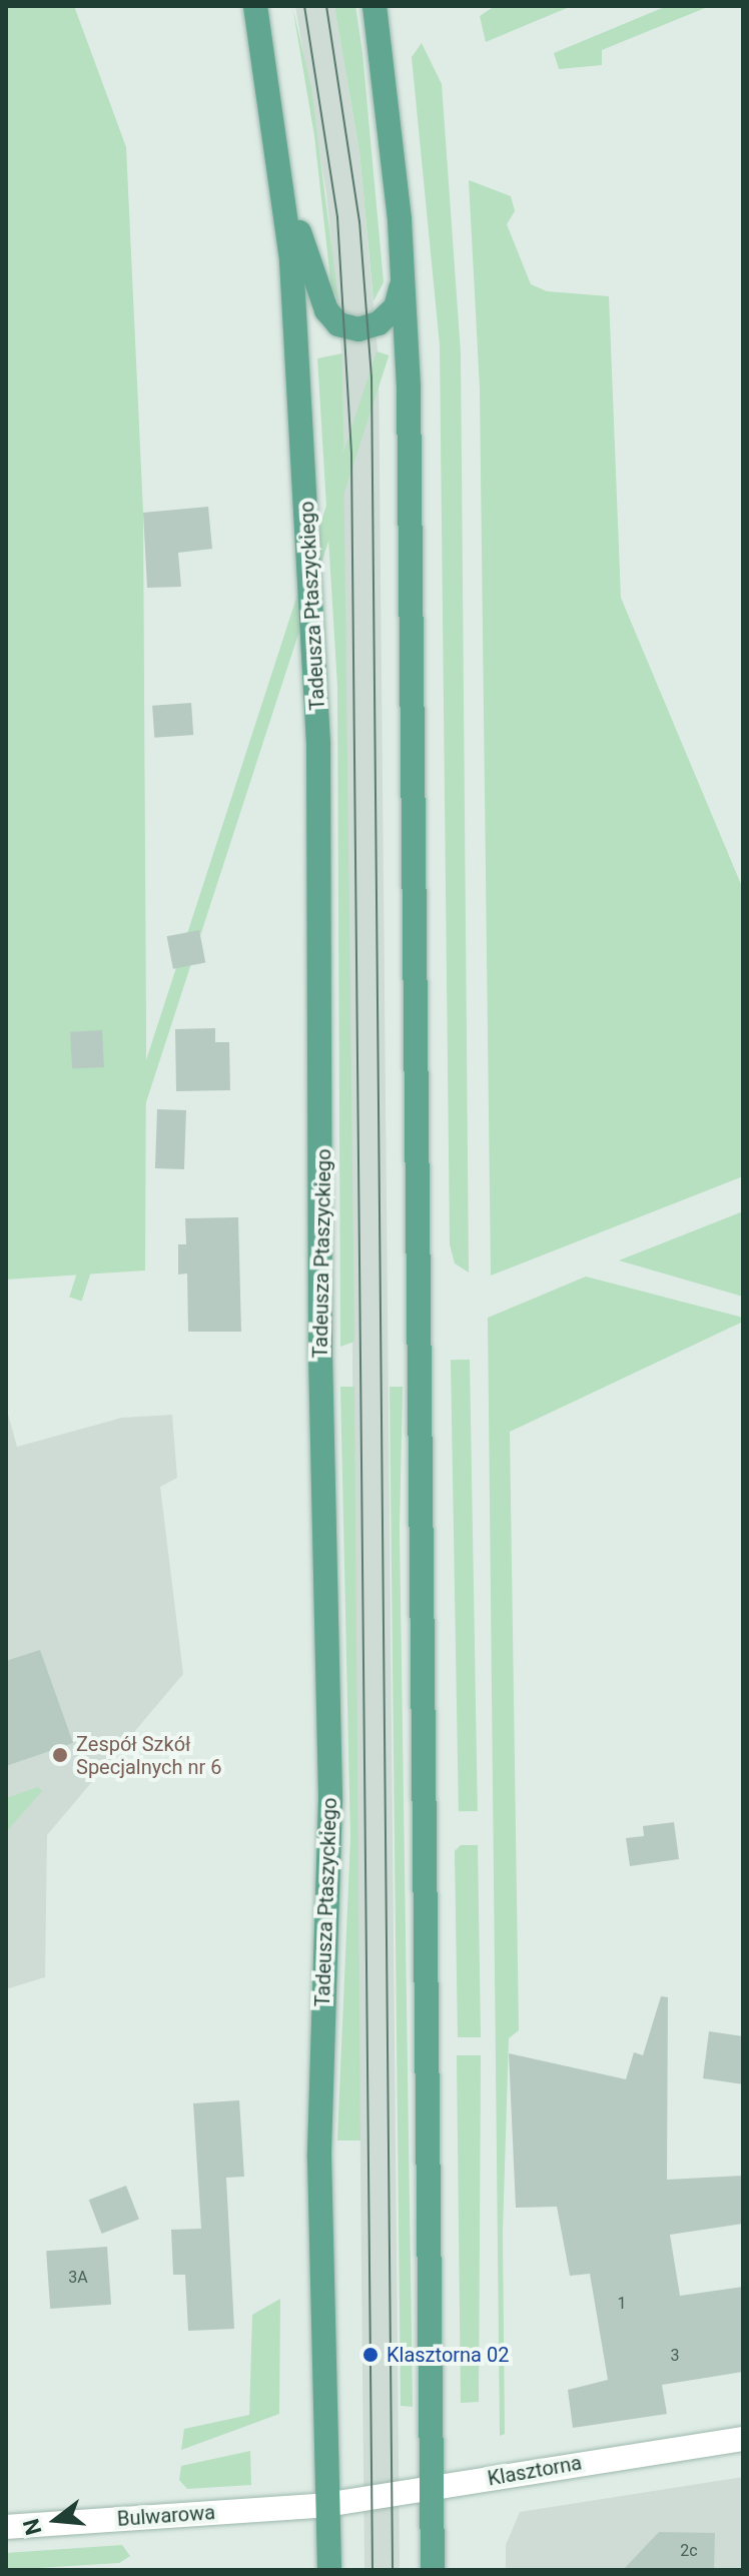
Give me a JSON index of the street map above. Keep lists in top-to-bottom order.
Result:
{
  "streets": {
    "main road": ["Tadeusza Ptaszyckiego"],
    "street": ["Klasztorna", "Bulwarowa"]
  },
  "crossings": [
    ["Tadeusza Ptaszyckiego", "Klasztorna"],
    ["Tadeusza Ptaszyckiego", "Bulwarowa"],
    ["Klasztorna", "Bulwarowa"]
  ],
  "places": ["Zespół Szkół Specjalnych nr 6", "Klasztorna 02"],
  "house_numbers": [
    "3A",
    "1",
    "3",
    "2c"
  ],
  "north": "left"
}
